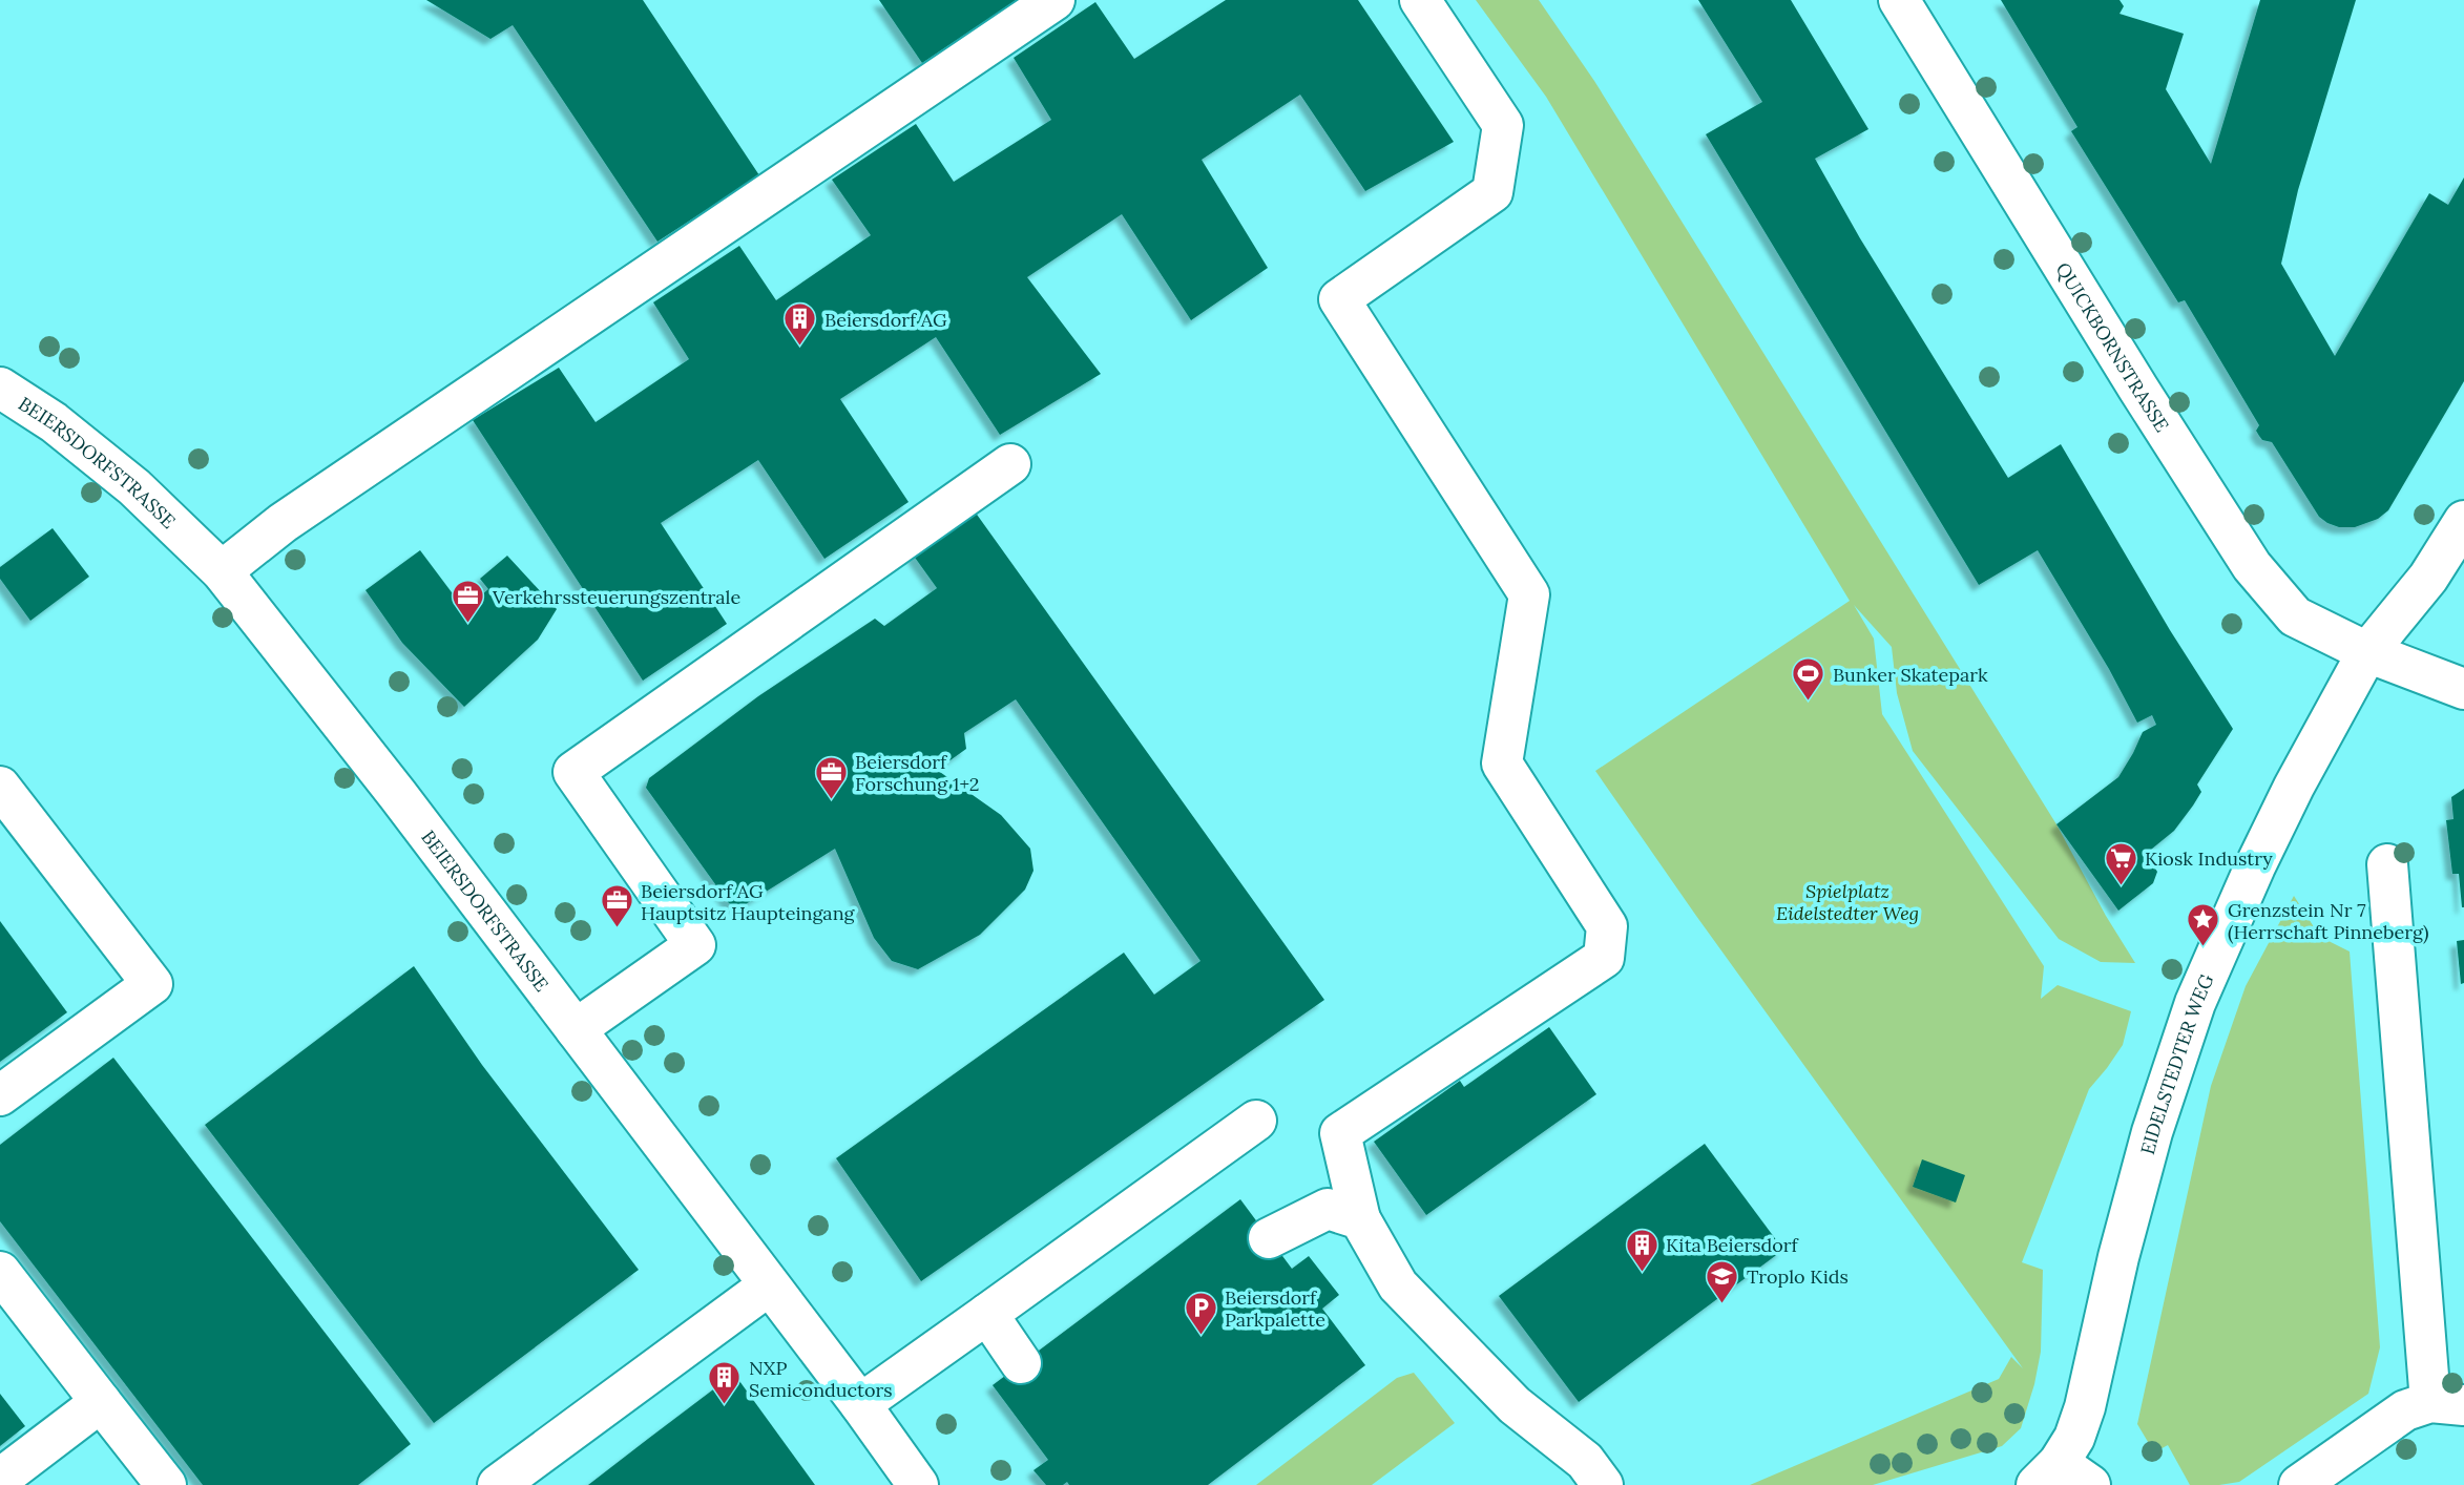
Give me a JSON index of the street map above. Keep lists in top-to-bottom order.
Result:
{
  "streets": {
    "street": ["QUICKBORNSTRASSE", "BEIERSDORFSTRASSE", "EIDELSTEDTER WEG"]
  },
  "crossings": [
    ["QUICKBORNSTRASSE", "EIDELSTEDTER WEG"]
  ],
  "parks": ["Spielplatz Eidelstedter Weg"],
  "places": {
    "building": ["Beiersdorf AG", "Kita Beiersdorf", "NXP Semiconductors"],
    "office": ["Verkehrssteuerungszentrale", "Beiersdorf Forschung 1+2", "Beiersdorf AG Hauptsitz Haupteingang"],
    "sports": ["Bunker Skatepark"],
    "supermarket": ["Kiosk Industry"],
    "place": ["Grenzstein Nr 7 (Herrschaft Pinneberg)"],
    "school or university": ["Troplo Kids"],
    "parking": ["Beiersdorf Parkpalette"]
  }
}
